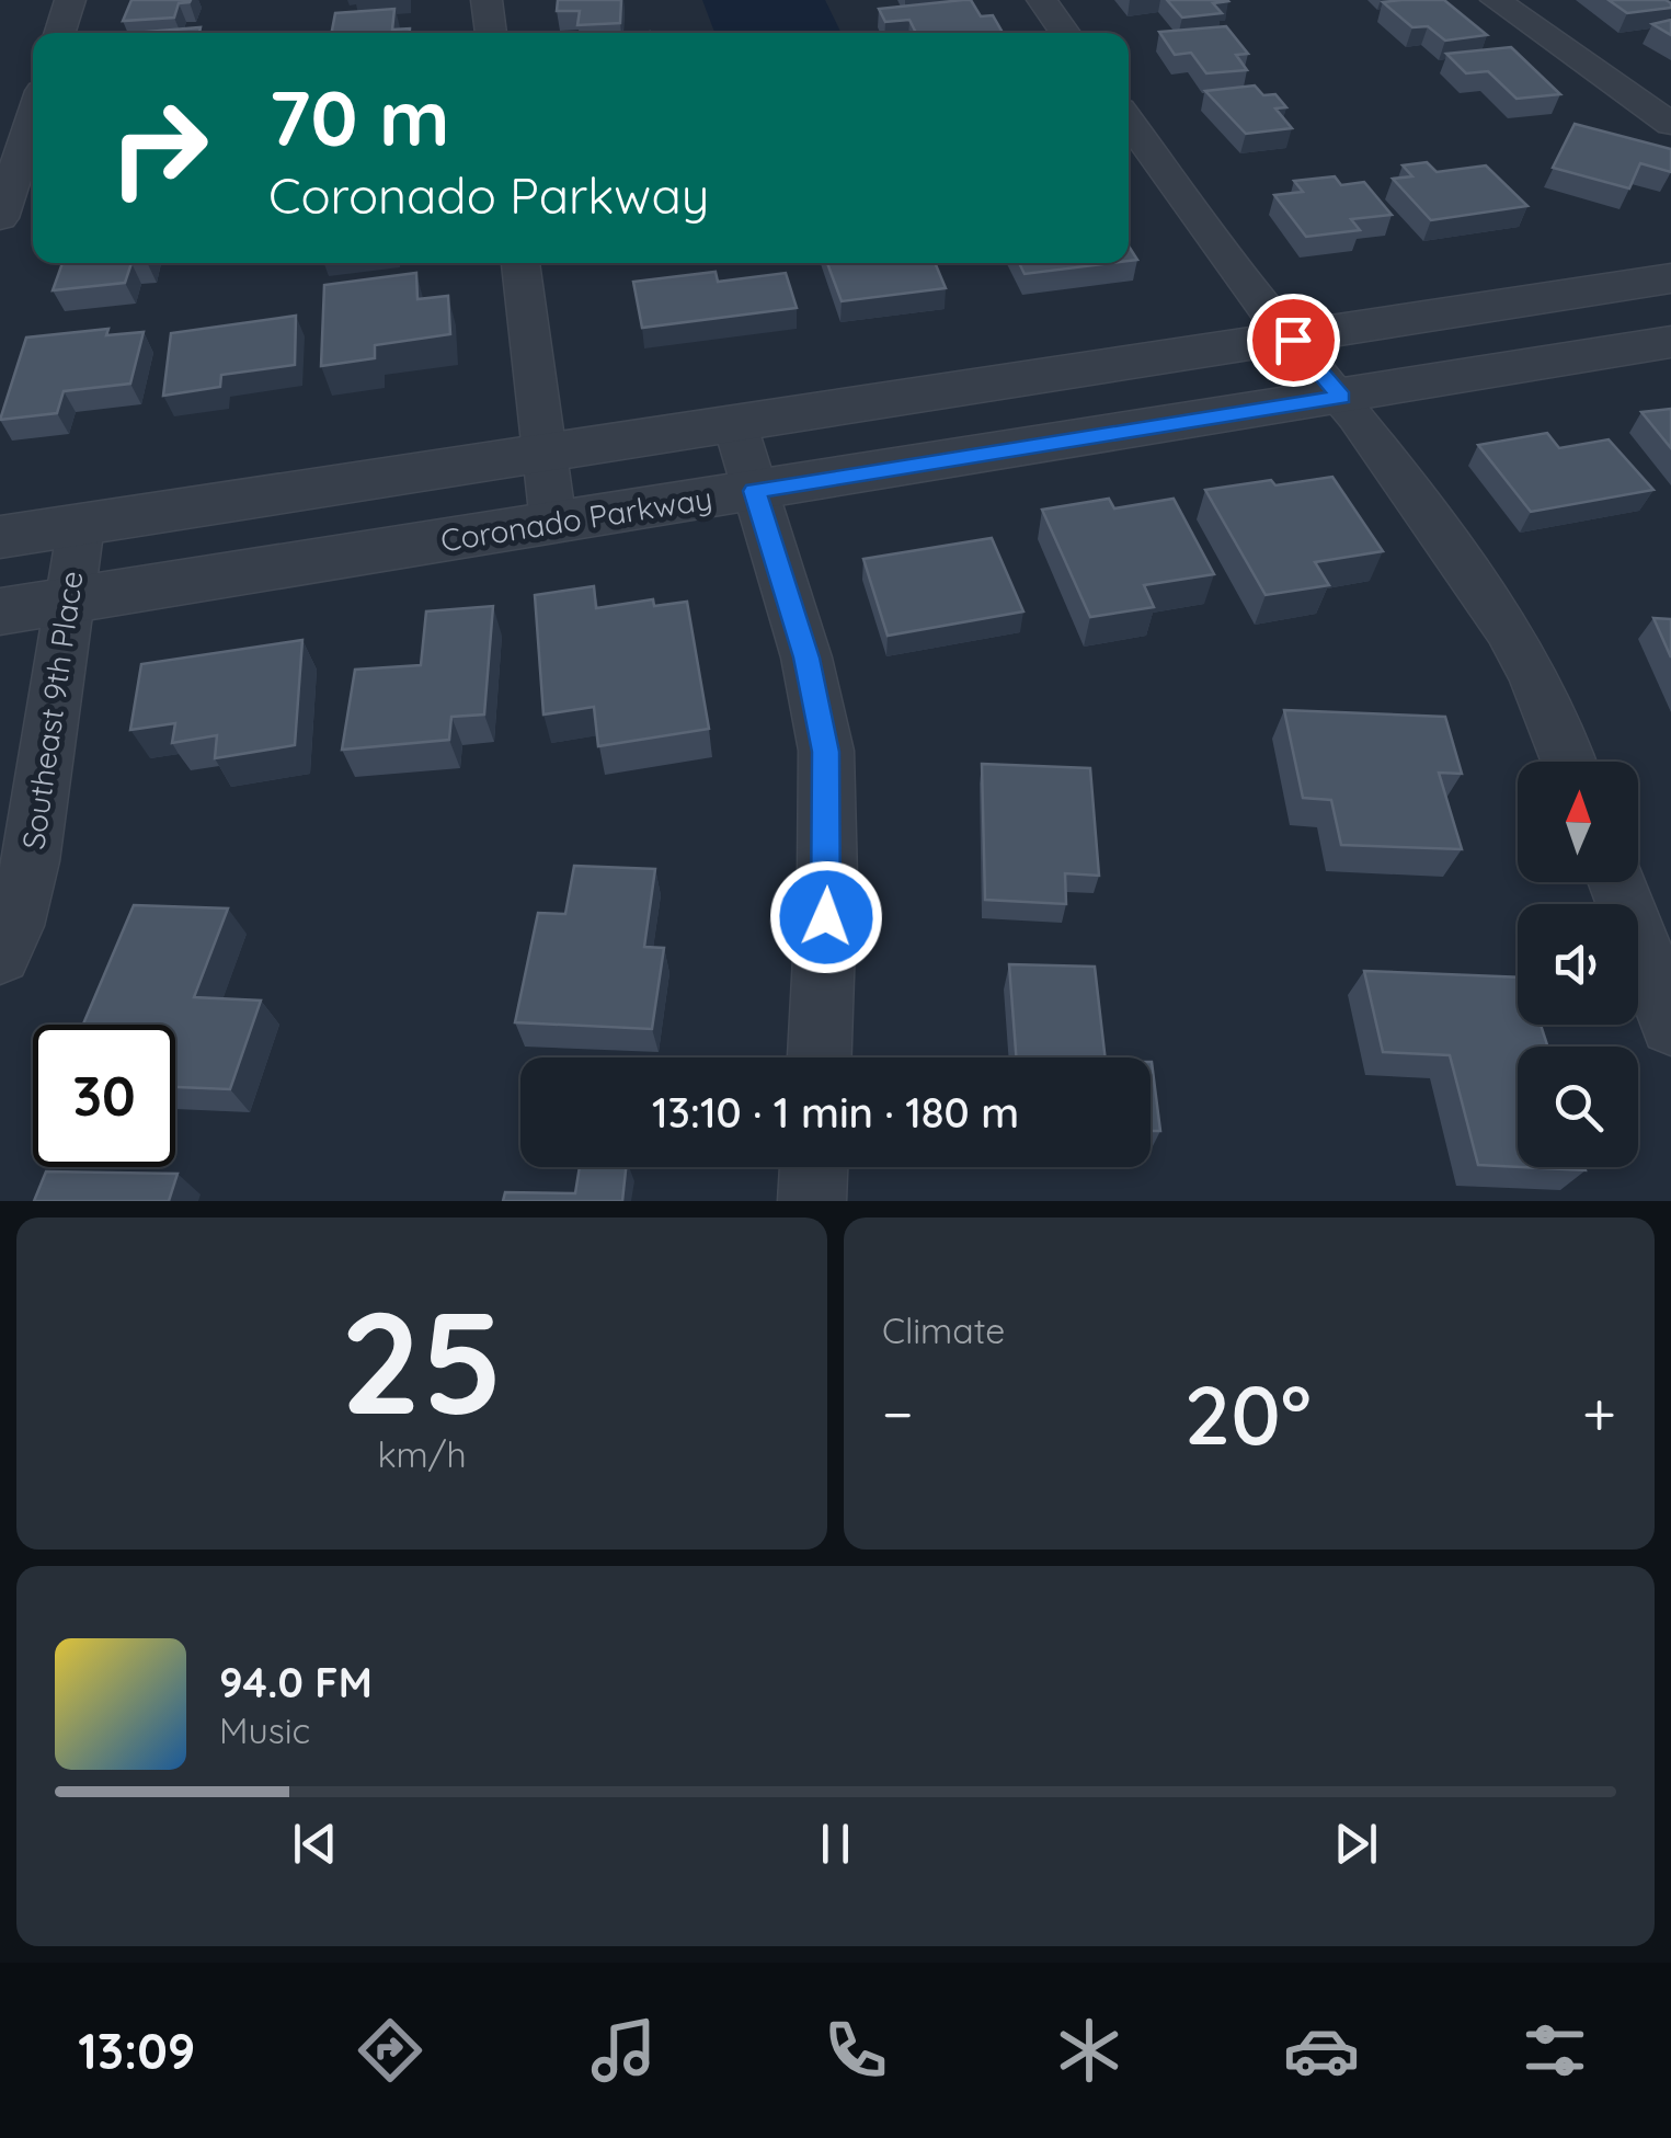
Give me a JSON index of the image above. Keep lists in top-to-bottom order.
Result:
{
  "streets": {
    "street": ["Coronado Parkway", "Southeast 9th Place"]
  },
  "crossings": [
    ["Coronado Parkway", "Southeast 9th Place"]
  ],
  "north": "top",
  "page": {
    "turn": ["70 m", "Coronado Parkway"],
    "limit": "30",
    "trip": "13:10 · 1 min · 180 m",
    "tile": [
      ["25", "km/h"],
      "Climate"
    ],
    "heat": ["−", "20°", "+"],
    "song": ["94.0 FM", "Music"],
    "tabs": "13:09"
  }
}
